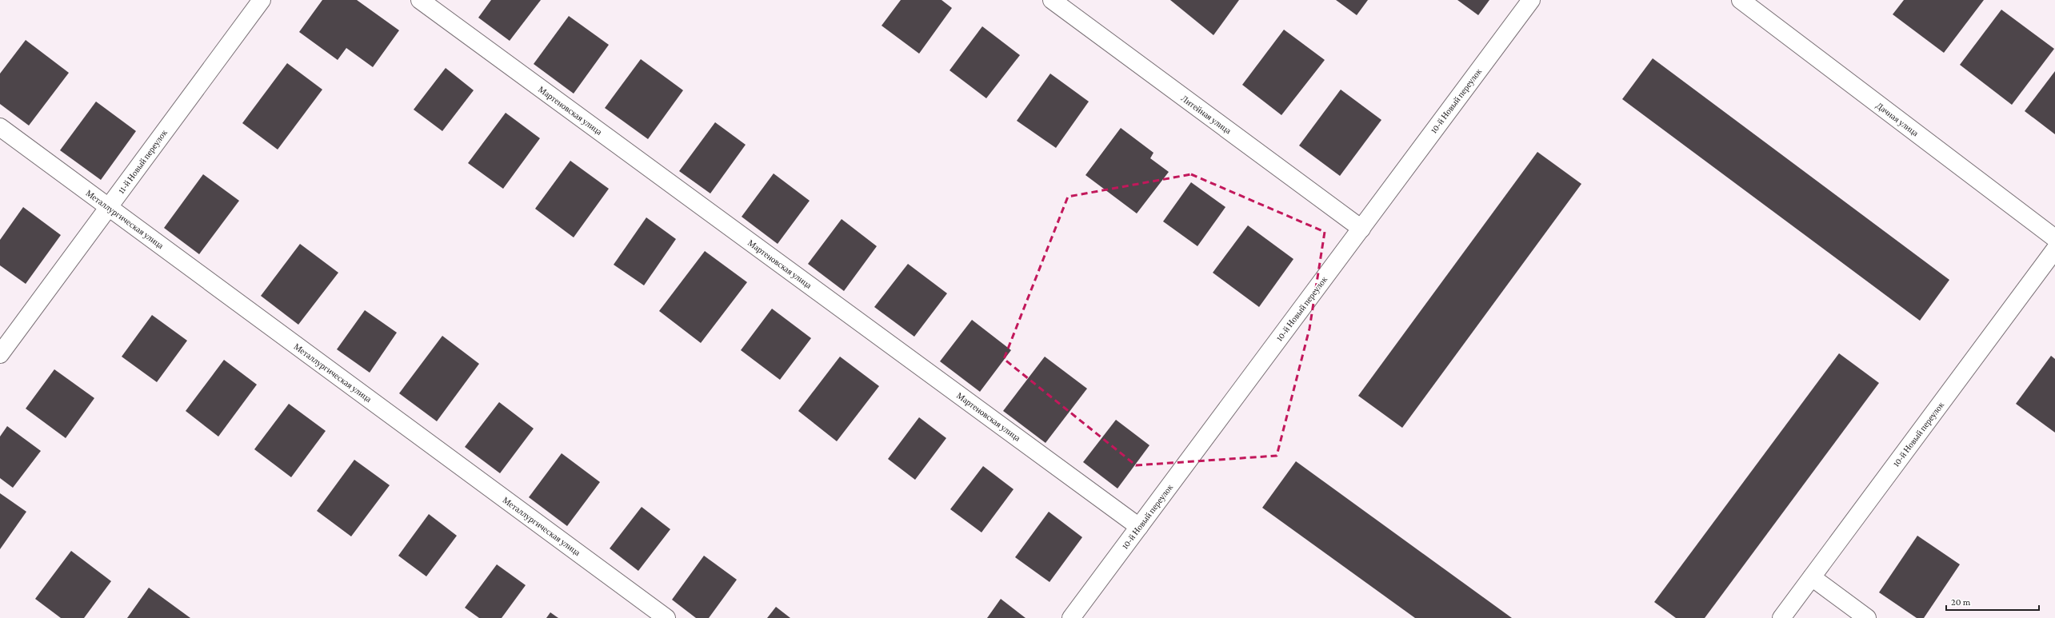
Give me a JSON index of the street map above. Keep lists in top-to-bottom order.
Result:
{
  "streets": {
    "street": [
      "10-й Новый переулок",
      "Мартеновская улица",
      "Литейная улица",
      "Дачная улица",
      "11-й Новый переулок",
      "Металлургическая улица"
    ]
  },
  "crossings": [
    ["10-й Новый переулок", "Мартеновская улица"],
    ["10-й Новый переулок", "Литейная улица"],
    ["11-й Новый переулок", "Металлургическая улица"]
  ],
  "scale_bar": "20 m"
}
